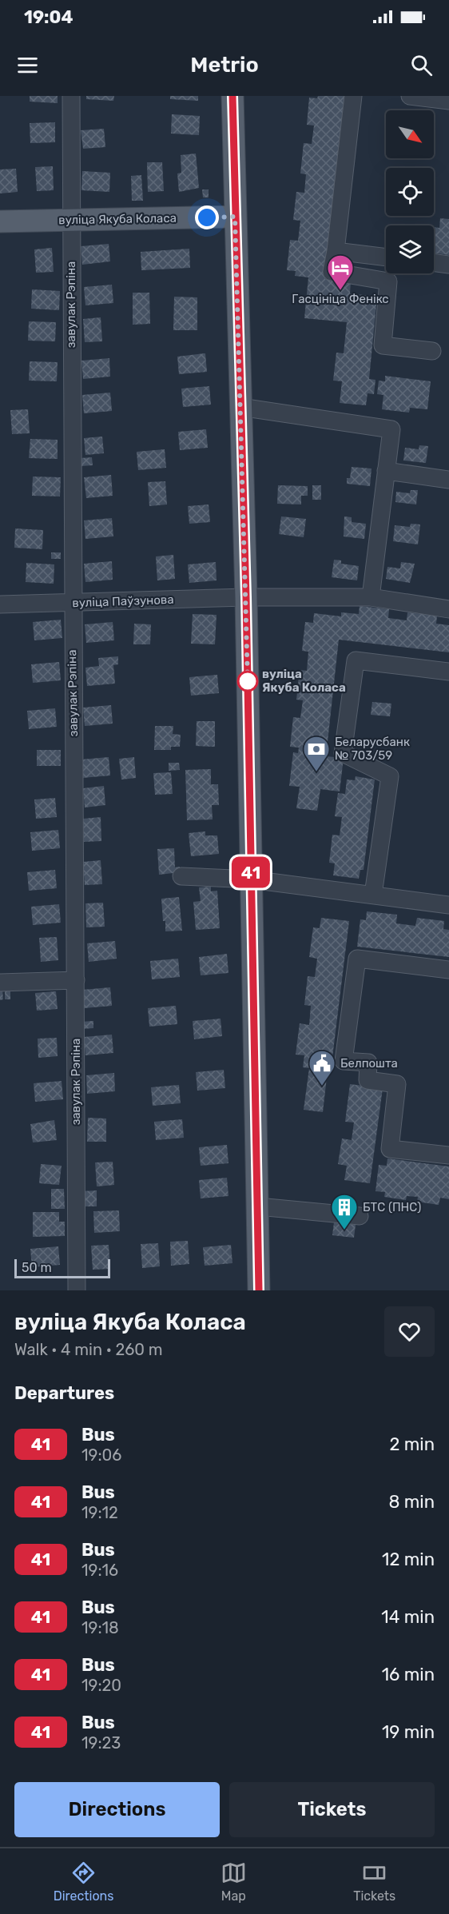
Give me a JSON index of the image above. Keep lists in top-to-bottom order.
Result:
{
  "streets": {
    "main road": ["вуліца Якуба Коласа"],
    "street": ["завулак Рэпіна", "вуліца Паўзунова"]
  },
  "crossings": [
    ["вуліца Якуба Коласа", "завулак Рэпіна"],
    ["завулак Рэпіна", "вуліца Паўзунова"]
  ],
  "places": {
    "hotel": ["Гасцініца Фенікс"],
    "other": ["вуліца Якуба Коласа"],
    "bank": ["Беларусбанк № 703/59"],
    "public building": ["Белпошта"],
    "building": ["БТС (ПНС)"]
  },
  "lines": ["bus line 41"],
  "scale_bar": "50 m",
  "north": "bottom right",
  "page": {
    "status": "19:04",
    "header": "Metrio",
    "on_map": "41",
    "scale": "50 m",
    "heading": [
      ["вуліца Якуба Коласа", "Walk · 4 min · 260 m"],
      "Departures"
    ],
    "list": [
      {
        "mark": "41",
        "name": "Bus",
        "note": "19:06",
        "value": "2 min"
      },
      {
        "mark": "41",
        "name": "Bus",
        "note": "19:12",
        "value": "8 min"
      },
      {
        "mark": "41",
        "name": "Bus",
        "note": "19:16",
        "value": "12 min"
      },
      {
        "mark": "41",
        "name": "Bus",
        "note": "19:18",
        "value": "14 min"
      },
      {
        "mark": "41",
        "name": "Bus",
        "note": "19:20",
        "value": "16 min"
      },
      {
        "mark": "41",
        "name": "Bus",
        "note": "19:23",
        "value": "19 min"
      }
    ],
    "buttons": ["Directions", "Tickets"],
    "tabs": ["Directions", "Map", "Tickets"]
  }
}
